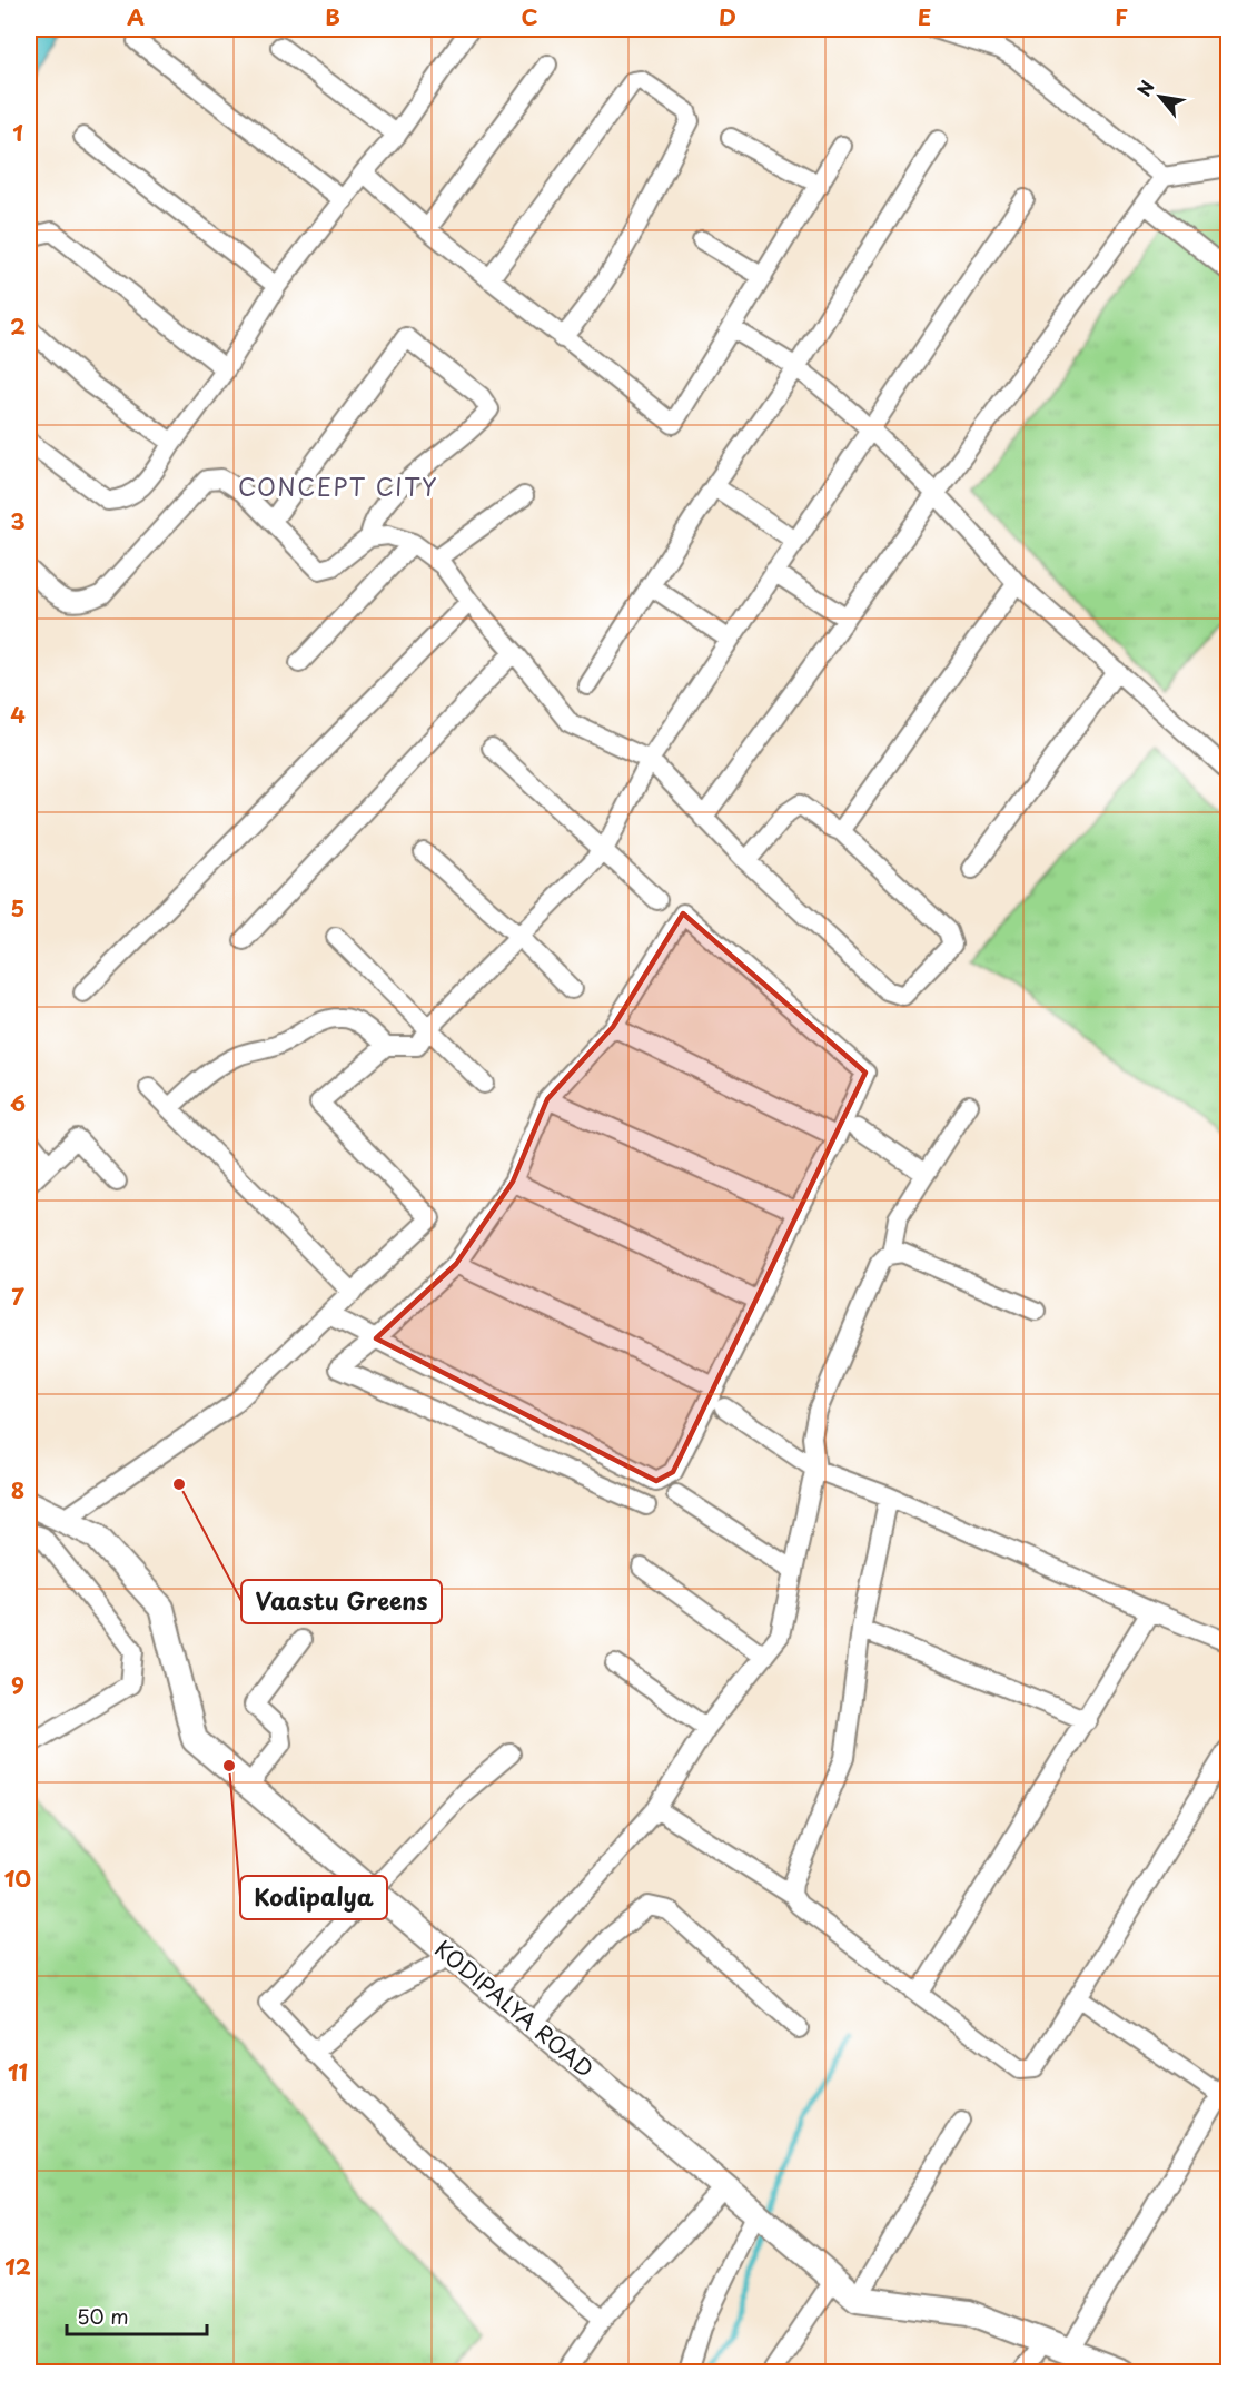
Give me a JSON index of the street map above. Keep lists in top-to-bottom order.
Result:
{
  "streets": {
    "main road": ["KODIPALYA ROAD"]
  },
  "districts": ["CONCEPT CITY"],
  "places": ["Vaastu Greens", "Kodipalya"],
  "scale_bar": "50 m",
  "north": "top left",
  "grid": {
    "columns": [
      "A",
      "B",
      "C",
      "D",
      "E",
      "F"
    ],
    "rows": [
      "1",
      "2",
      "3",
      "4",
      "5",
      "6",
      "7",
      "8",
      "9",
      "10",
      "11",
      "12"
    ]
  }
}
